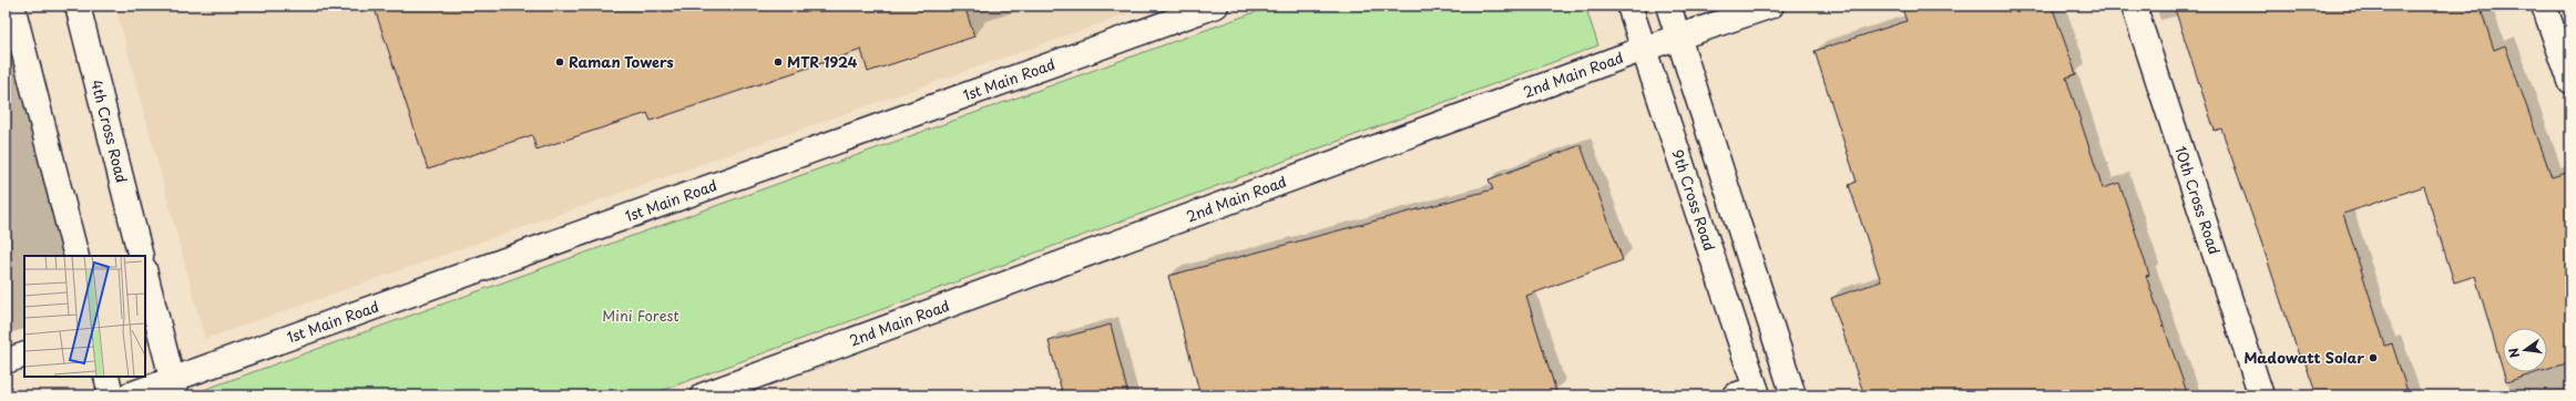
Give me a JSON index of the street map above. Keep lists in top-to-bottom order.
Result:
{
  "streets": {
    "street": [
      "2nd Main Road",
      "1st Main Road",
      "4th Cross Road",
      "9th Cross Road",
      "10th Cross Road"
    ]
  },
  "crossings": [
    ["2nd Main Road", "9th Cross Road"]
  ],
  "parks": ["Mini Forest"],
  "places": ["Raman Towers", "MTR 1924", "Madowatt Solar"],
  "north": "left"
}
